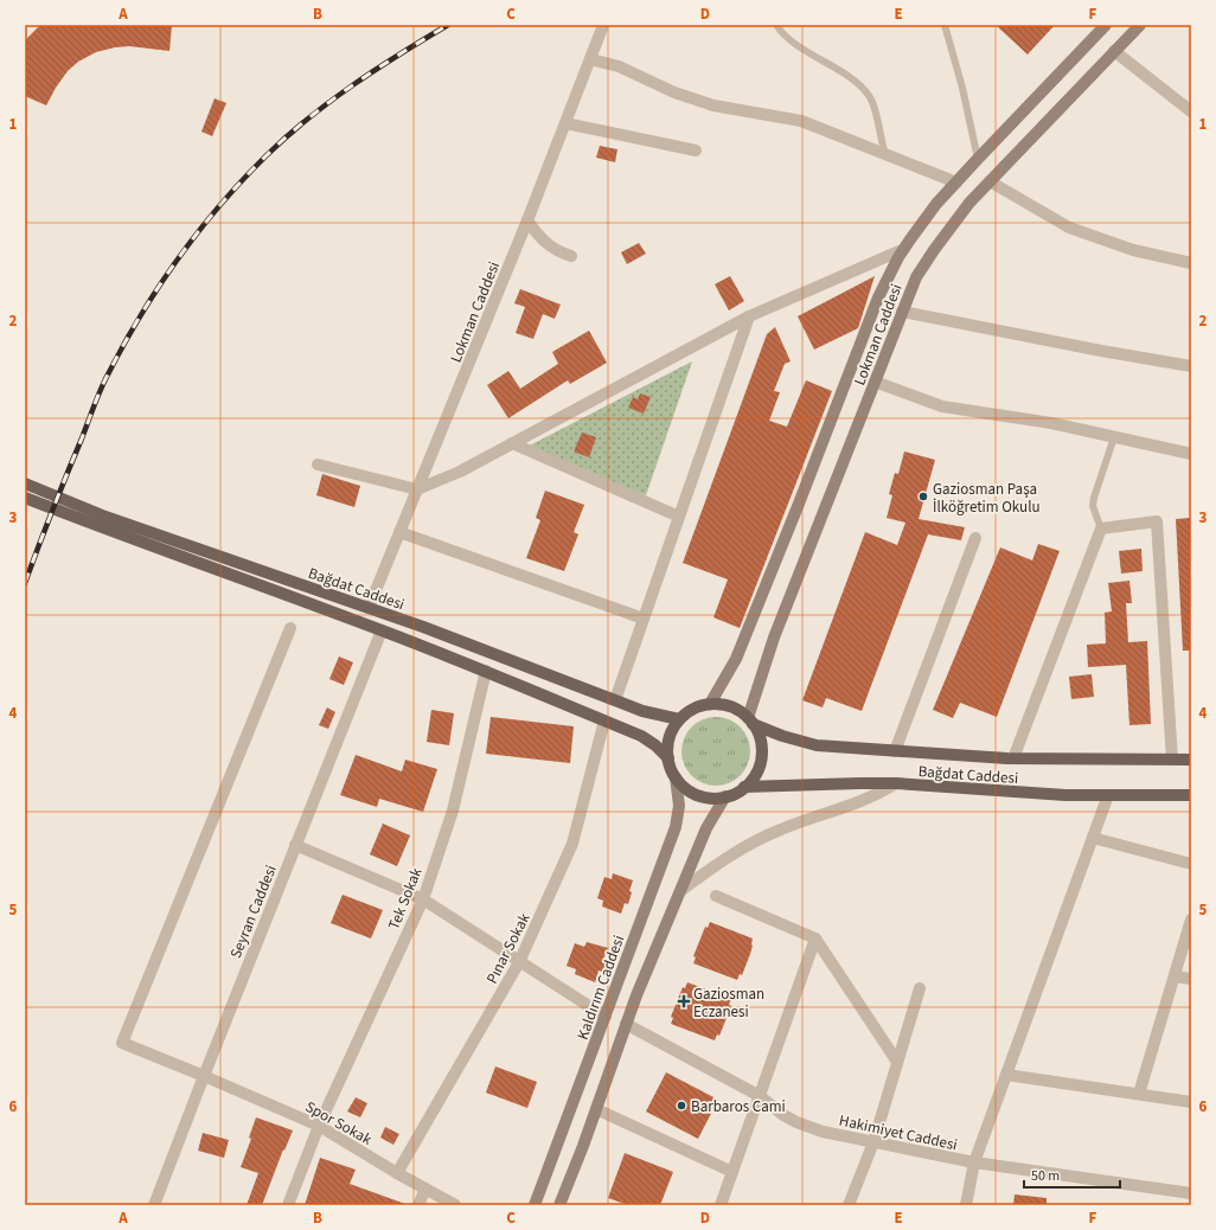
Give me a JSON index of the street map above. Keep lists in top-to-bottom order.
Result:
{
  "streets": {
    "main road": ["Bağdat Caddesi"],
    "street": [
      "Lokman Caddesi",
      "Tek Sokak",
      "Seyran Caddesi",
      "Pınar Sokak",
      "Kaldırım Caddesi",
      "Spor Sokak",
      "Hakimiyet Caddesi"
    ]
  },
  "crossings": [
    ["Lokman Caddesi", "Bağdat Caddesi"],
    ["Lokman Caddesi", "Kaldırım Caddesi"],
    ["Bağdat Caddesi", "Tek Sokak"],
    ["Bağdat Caddesi", "Seyran Caddesi"],
    ["Bağdat Caddesi", "Pınar Sokak"],
    ["Bağdat Caddesi", "Kaldırım Caddesi"],
    ["Tek Sokak", "Spor Sokak"],
    ["Seyran Caddesi", "Spor Sokak"],
    ["Pınar Sokak", "Spor Sokak"]
  ],
  "places": {
    "other": ["Gaziosman Paşa İlköğretim Okulu", "Barbaros Cami"],
    "health": ["Gaziosman Eczanesi"]
  },
  "scale_bar": "50 m",
  "grid": {
    "columns": [
      "A",
      "B",
      "C",
      "D",
      "E",
      "F"
    ],
    "rows": [
      "1",
      "2",
      "3",
      "4",
      "5",
      "6"
    ]
  }
}
